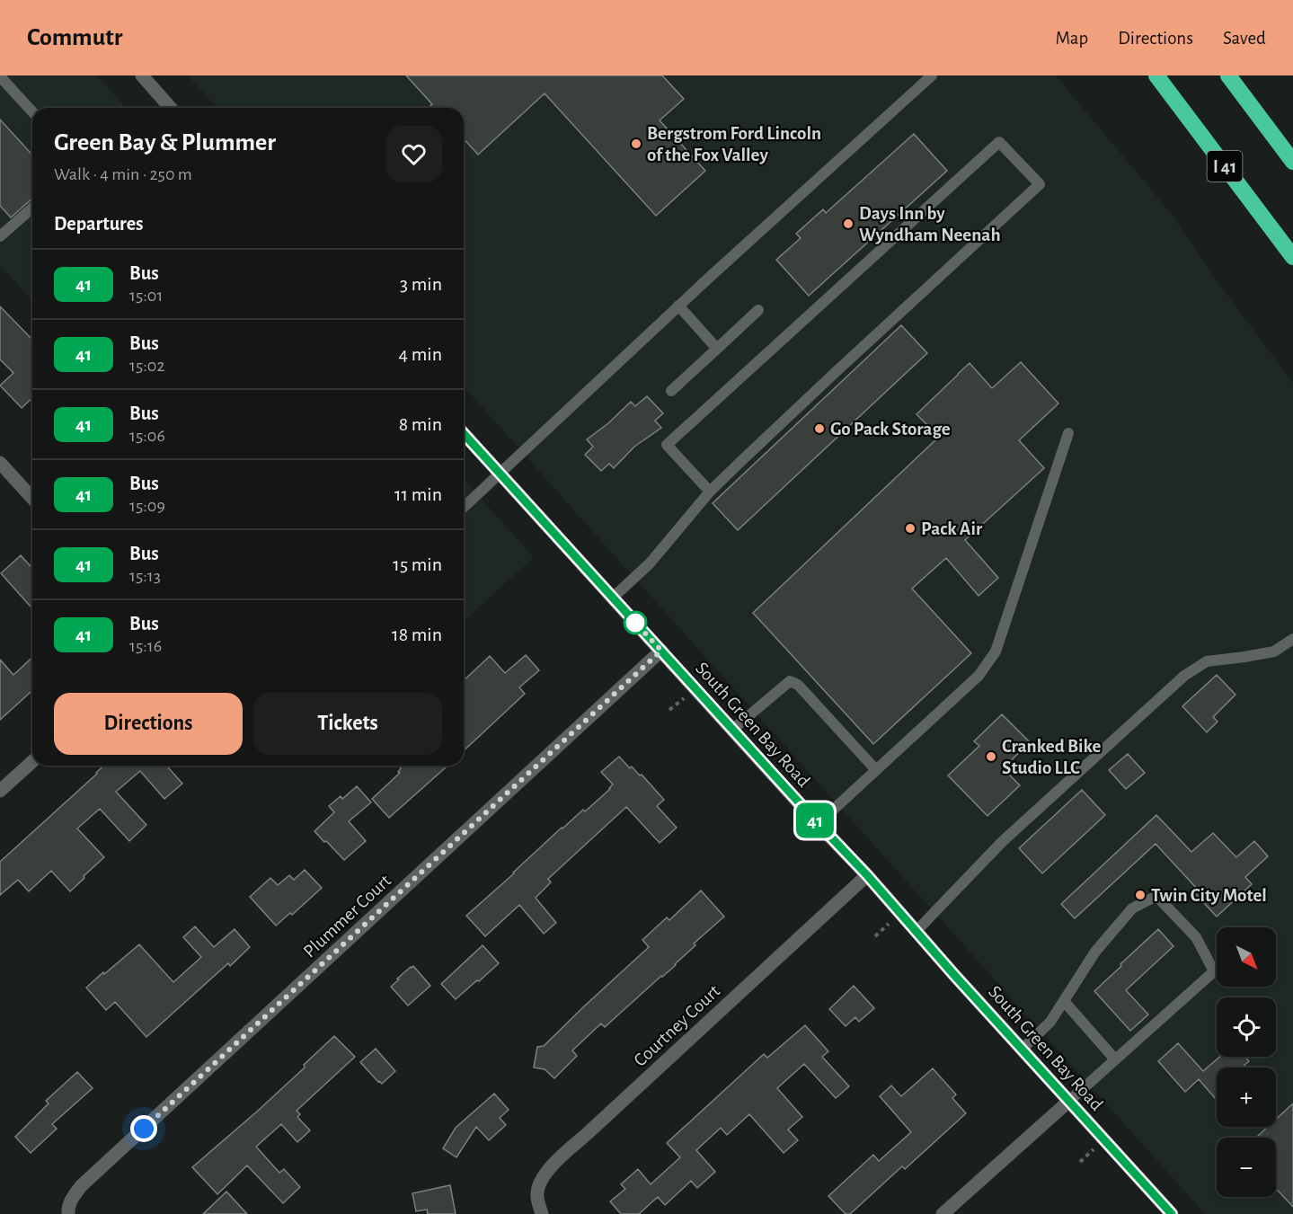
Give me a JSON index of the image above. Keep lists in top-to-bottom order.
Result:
{
  "streets": {
    "highway": ["I 41"],
    "street": ["South Green Bay Road", "Plummer Court", "Courtney Court"]
  },
  "crossings": [
    ["South Green Bay Road", "Plummer Court"],
    ["South Green Bay Road", "Courtney Court"]
  ],
  "places": [
    "Bergstrom Ford Lincoln of the Fox Valley",
    "Days Inn by Wyndham Neenah",
    "Go Pack Storage",
    "Pack Air",
    "Cranked Bike Studio LLC",
    "Twin City Motel"
  ],
  "lines": ["bus line 41"],
  "north": "bottom right",
  "page": {
    "header": "Commutr",
    "nav": ["Map", "Directions", "Saved"],
    "on_map": "41",
    "heading": [
      ["Green Bay & Plummer", "Walk · 4 min · 250 m"],
      "Departures"
    ],
    "list": [
      {
        "mark": "41",
        "name": "Bus",
        "note": "15:01",
        "value": "3 min"
      },
      {
        "mark": "41",
        "name": "Bus",
        "note": "15:02",
        "value": "4 min"
      },
      {
        "mark": "41",
        "name": "Bus",
        "note": "15:06",
        "value": "8 min"
      },
      {
        "mark": "41",
        "name": "Bus",
        "note": "15:09",
        "value": "11 min"
      },
      {
        "mark": "41",
        "name": "Bus",
        "note": "15:13",
        "value": "15 min"
      },
      {
        "mark": "41",
        "name": "Bus",
        "note": "15:16",
        "value": "18 min"
      }
    ],
    "buttons": ["Directions", "Tickets"],
    "map_buttons": ["+", "−"]
  }
}
